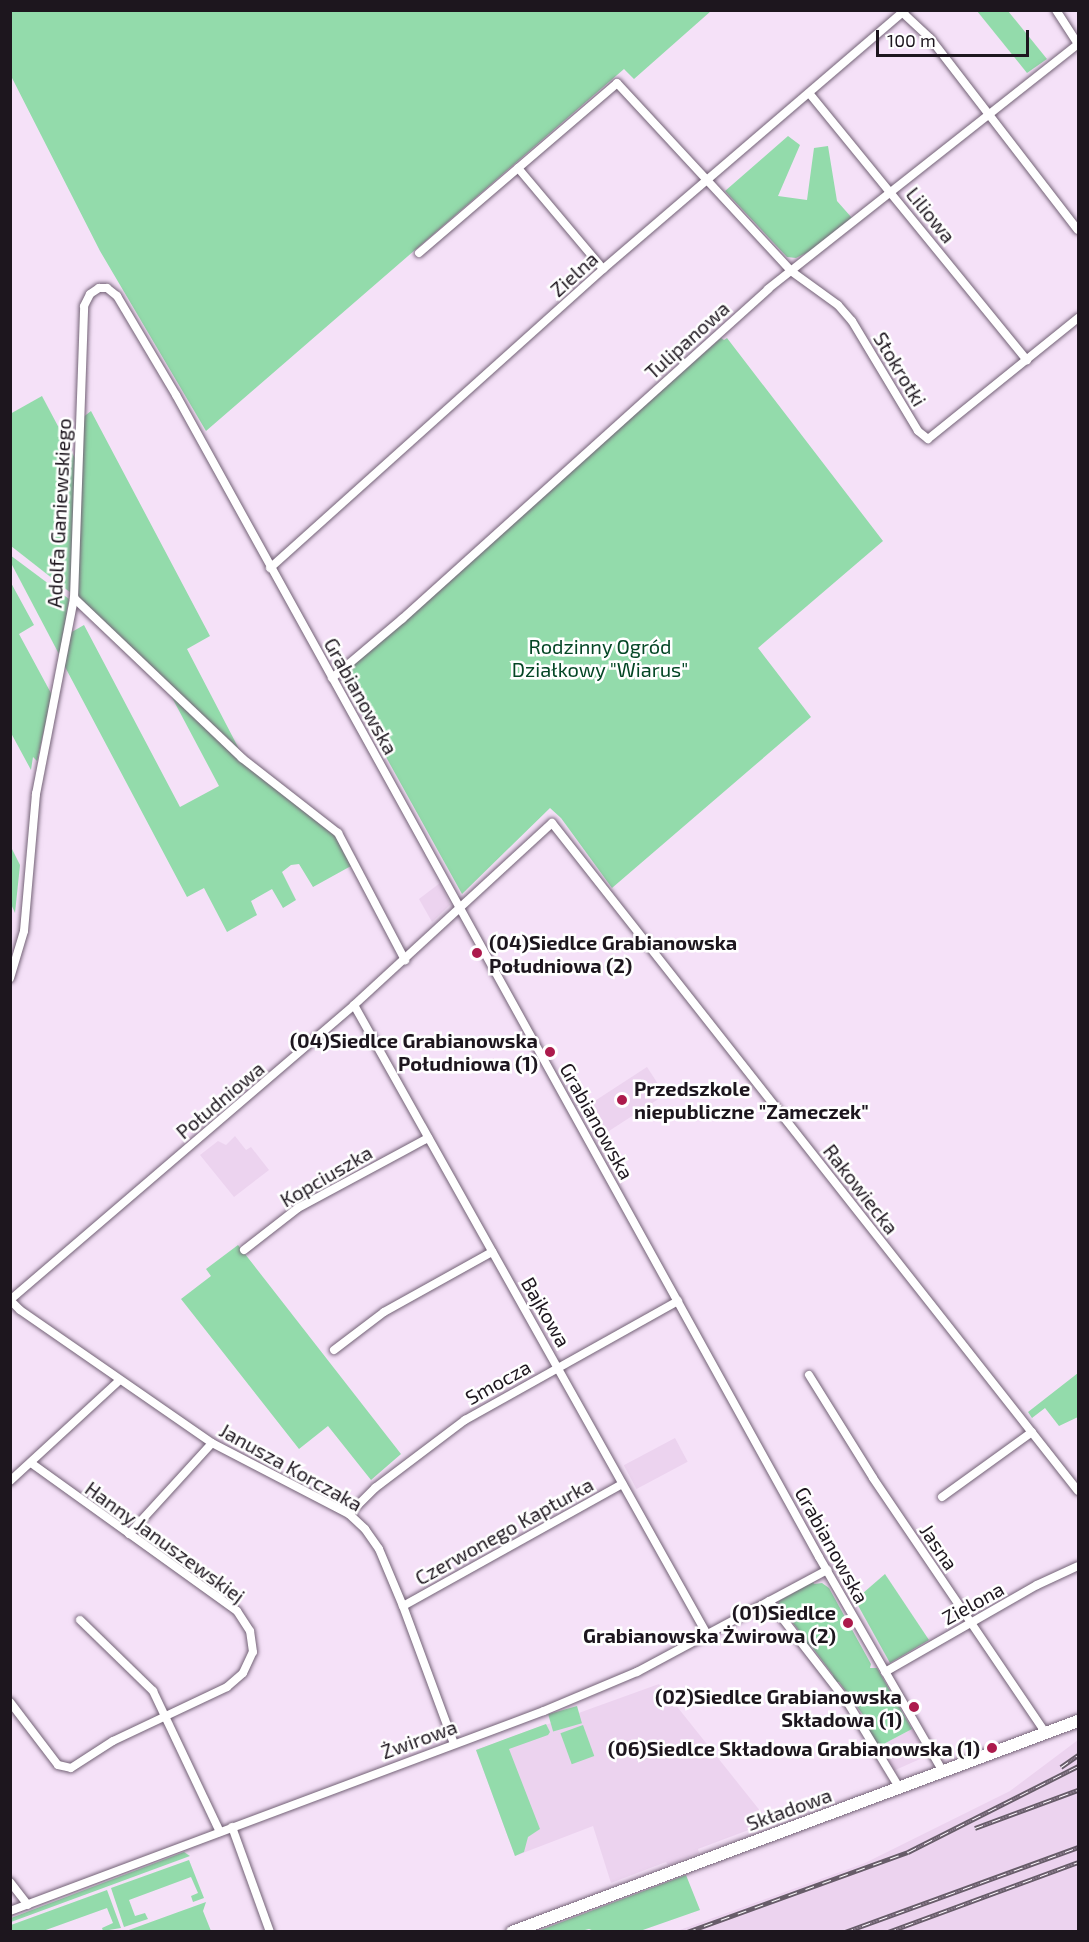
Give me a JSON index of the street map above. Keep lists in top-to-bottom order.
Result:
{
  "streets": {
    "main road": ["Składowa"],
    "street": [
      "Liliowa",
      "Zielna",
      "Tulipanowa",
      "Stokrotki",
      "Adolfa Ganiewskiego",
      "Grabianowska",
      "Południowa",
      "Kopciuszka",
      "Rakowiecka",
      "Bajkowa",
      "Smocza",
      "Janusza Korczaka",
      "Czerwonego Kapturka",
      "Hanny Januszewskiej",
      "Jasna",
      "Zielona",
      "Żwirowa"
    ]
  },
  "crossings": [
    ["Liliowa", "Zielna"],
    ["Liliowa", "Tulipanowa"],
    ["Liliowa", "Stokrotki"],
    ["Zielna", "Stokrotki"],
    ["Zielna", "Grabianowska"],
    ["Tulipanowa", "Stokrotki"],
    ["Tulipanowa", "Grabianowska"],
    ["Adolfa Ganiewskiego", "Grabianowska"],
    ["Grabianowska", "Południowa"],
    ["Grabianowska", "Smocza"],
    ["Grabianowska", "Zielona"],
    ["Grabianowska", "Żwirowa"],
    ["Grabianowska", "Składowa"],
    ["Południowa", "Rakowiecka"],
    ["Południowa", "Bajkowa"],
    ["Południowa", "Janusza Korczaka"],
    ["Kopciuszka", "Bajkowa"],
    ["Bajkowa", "Smocza"],
    ["Bajkowa", "Czerwonego Kapturka"],
    ["Bajkowa", "Żwirowa"],
    ["Smocza", "Janusza Korczaka"],
    ["Janusza Korczaka", "Czerwonego Kapturka"],
    ["Janusza Korczaka", "Żwirowa"],
    ["Jasna", "Zielona"],
    ["Jasna", "Składowa"]
  ],
  "parks": ["Rodzinny Ogród Działkowy \"Wiarus\""],
  "places": [
    "(04)Siedlce Grabianowska Południowa (2)",
    "(04)Siedlce Grabianowska Południowa (1)",
    "Przedszkole niepubliczne \"Zameczek\"",
    "(01)Siedlce Grabianowska Żwirowa (2)",
    "(02)Siedlce Grabianowska Składowa (1)",
    "(06)Siedlce Składowa Grabianowska (1)"
  ],
  "scale_bar": "100 m"
}
